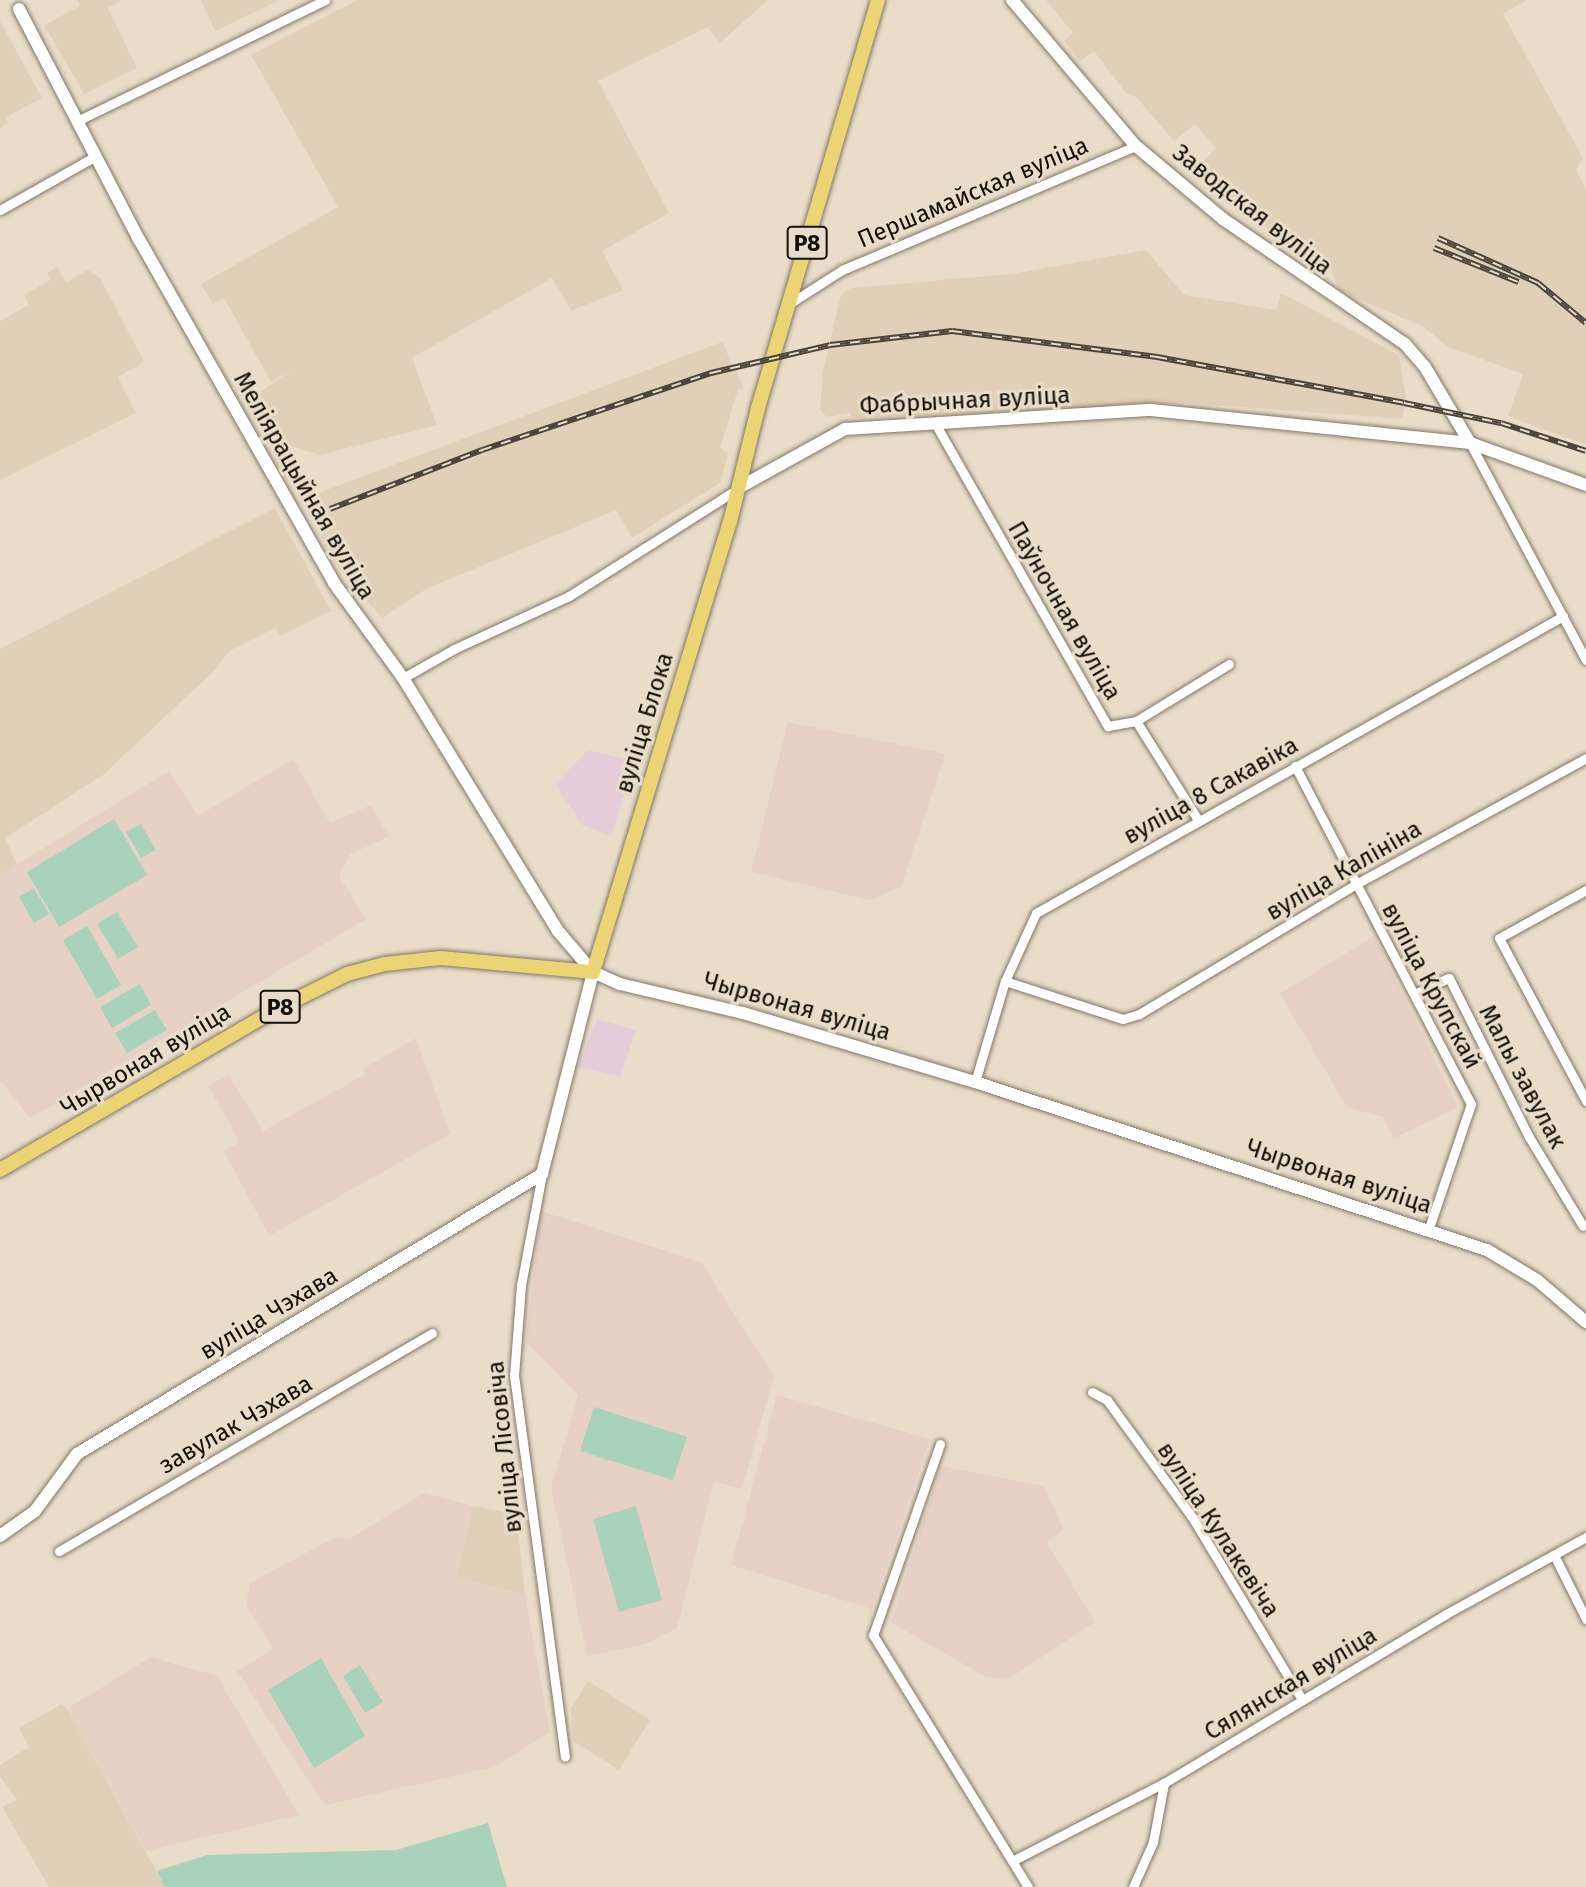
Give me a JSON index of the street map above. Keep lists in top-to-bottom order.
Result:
{
  "streets": {
    "main road": ["Р8", "вуліца Блока", "Чырвоная вуліца"],
    "street": [
      "Першамайская вуліца",
      "Заводская вуліца",
      "Фабрычная вуліца",
      "Меліярацыйная вуліца",
      "Паўночная вуліца",
      "вуліца 8 Сакавіка",
      "вуліца Калініна",
      "вуліца Крупскай",
      "Малы завулак",
      "вуліца Чэхава",
      "завулак Чэхава",
      "вуліца Лісовіча",
      "вуліца Кулакевіча",
      "Сялянская вуліца"
    ]
  },
  "crossings": [
    ["Першамайская вуліца", "Заводская вуліца"],
    ["Першамайская вуліца", "Р8"],
    ["Заводская вуліца", "Фабрычная вуліца"],
    ["Р8", "Фабрычная вуліца"],
    ["Р8", "вуліца Блока"],
    ["Фабрычная вуліца", "Меліярацыйная вуліца"],
    ["Фабрычная вуліца", "Паўночная вуліца"],
    ["Фабрычная вуліца", "вуліца Блока"],
    ["Меліярацыйная вуліца", "вуліца Блока"],
    ["Меліярацыйная вуліца", "Чырвоная вуліца"],
    ["Меліярацыйная вуліца", "вуліца Лісовіча"],
    ["Паўночная вуліца", "вуліца 8 Сакавіка"],
    ["вуліца Блока", "Чырвоная вуліца"],
    ["вуліца Блока", "вуліца Лісовіча"],
    ["вуліца 8 Сакавіка", "вуліца Калініна"],
    ["вуліца 8 Сакавіка", "вуліца Крупскай"],
    ["вуліца 8 Сакавіка", "Чырвоная вуліца"],
    ["вуліца Калініна", "вуліца Крупскай"],
    ["вуліца Крупскай", "Чырвоная вуліца"],
    ["вуліца Крупскай", "Малы завулак"],
    ["Чырвоная вуліца", "вуліца Лісовіча"],
    ["вуліца Чэхава", "вуліца Лісовіча"],
    ["вуліца Кулакевіча", "Сялянская вуліца"]
  ]
}
